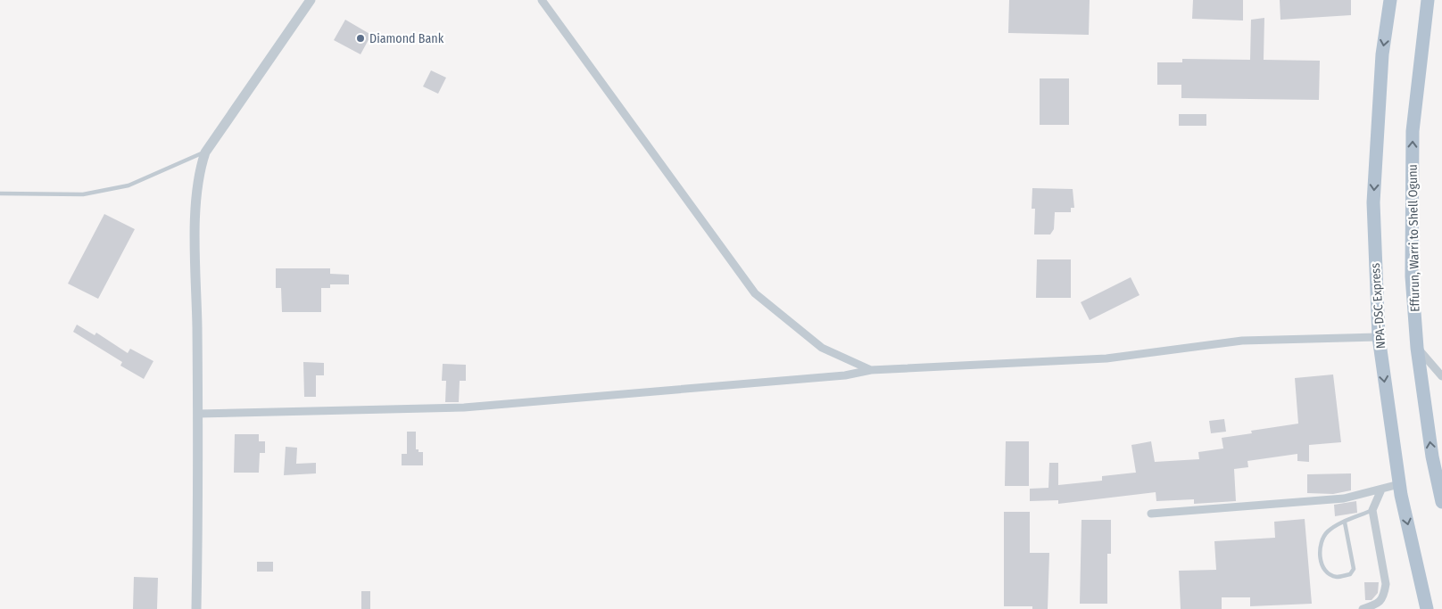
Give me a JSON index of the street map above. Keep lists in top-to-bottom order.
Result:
{
  "streets": {
    "main road": ["Effurun, Warri to Shell Ogunu", "NPA-DSC Express"]
  },
  "one_way": ["Effurun, Warri to Shell Ogunu", "NPA-DSC Express"],
  "places": ["Diamond Bank"]
}
